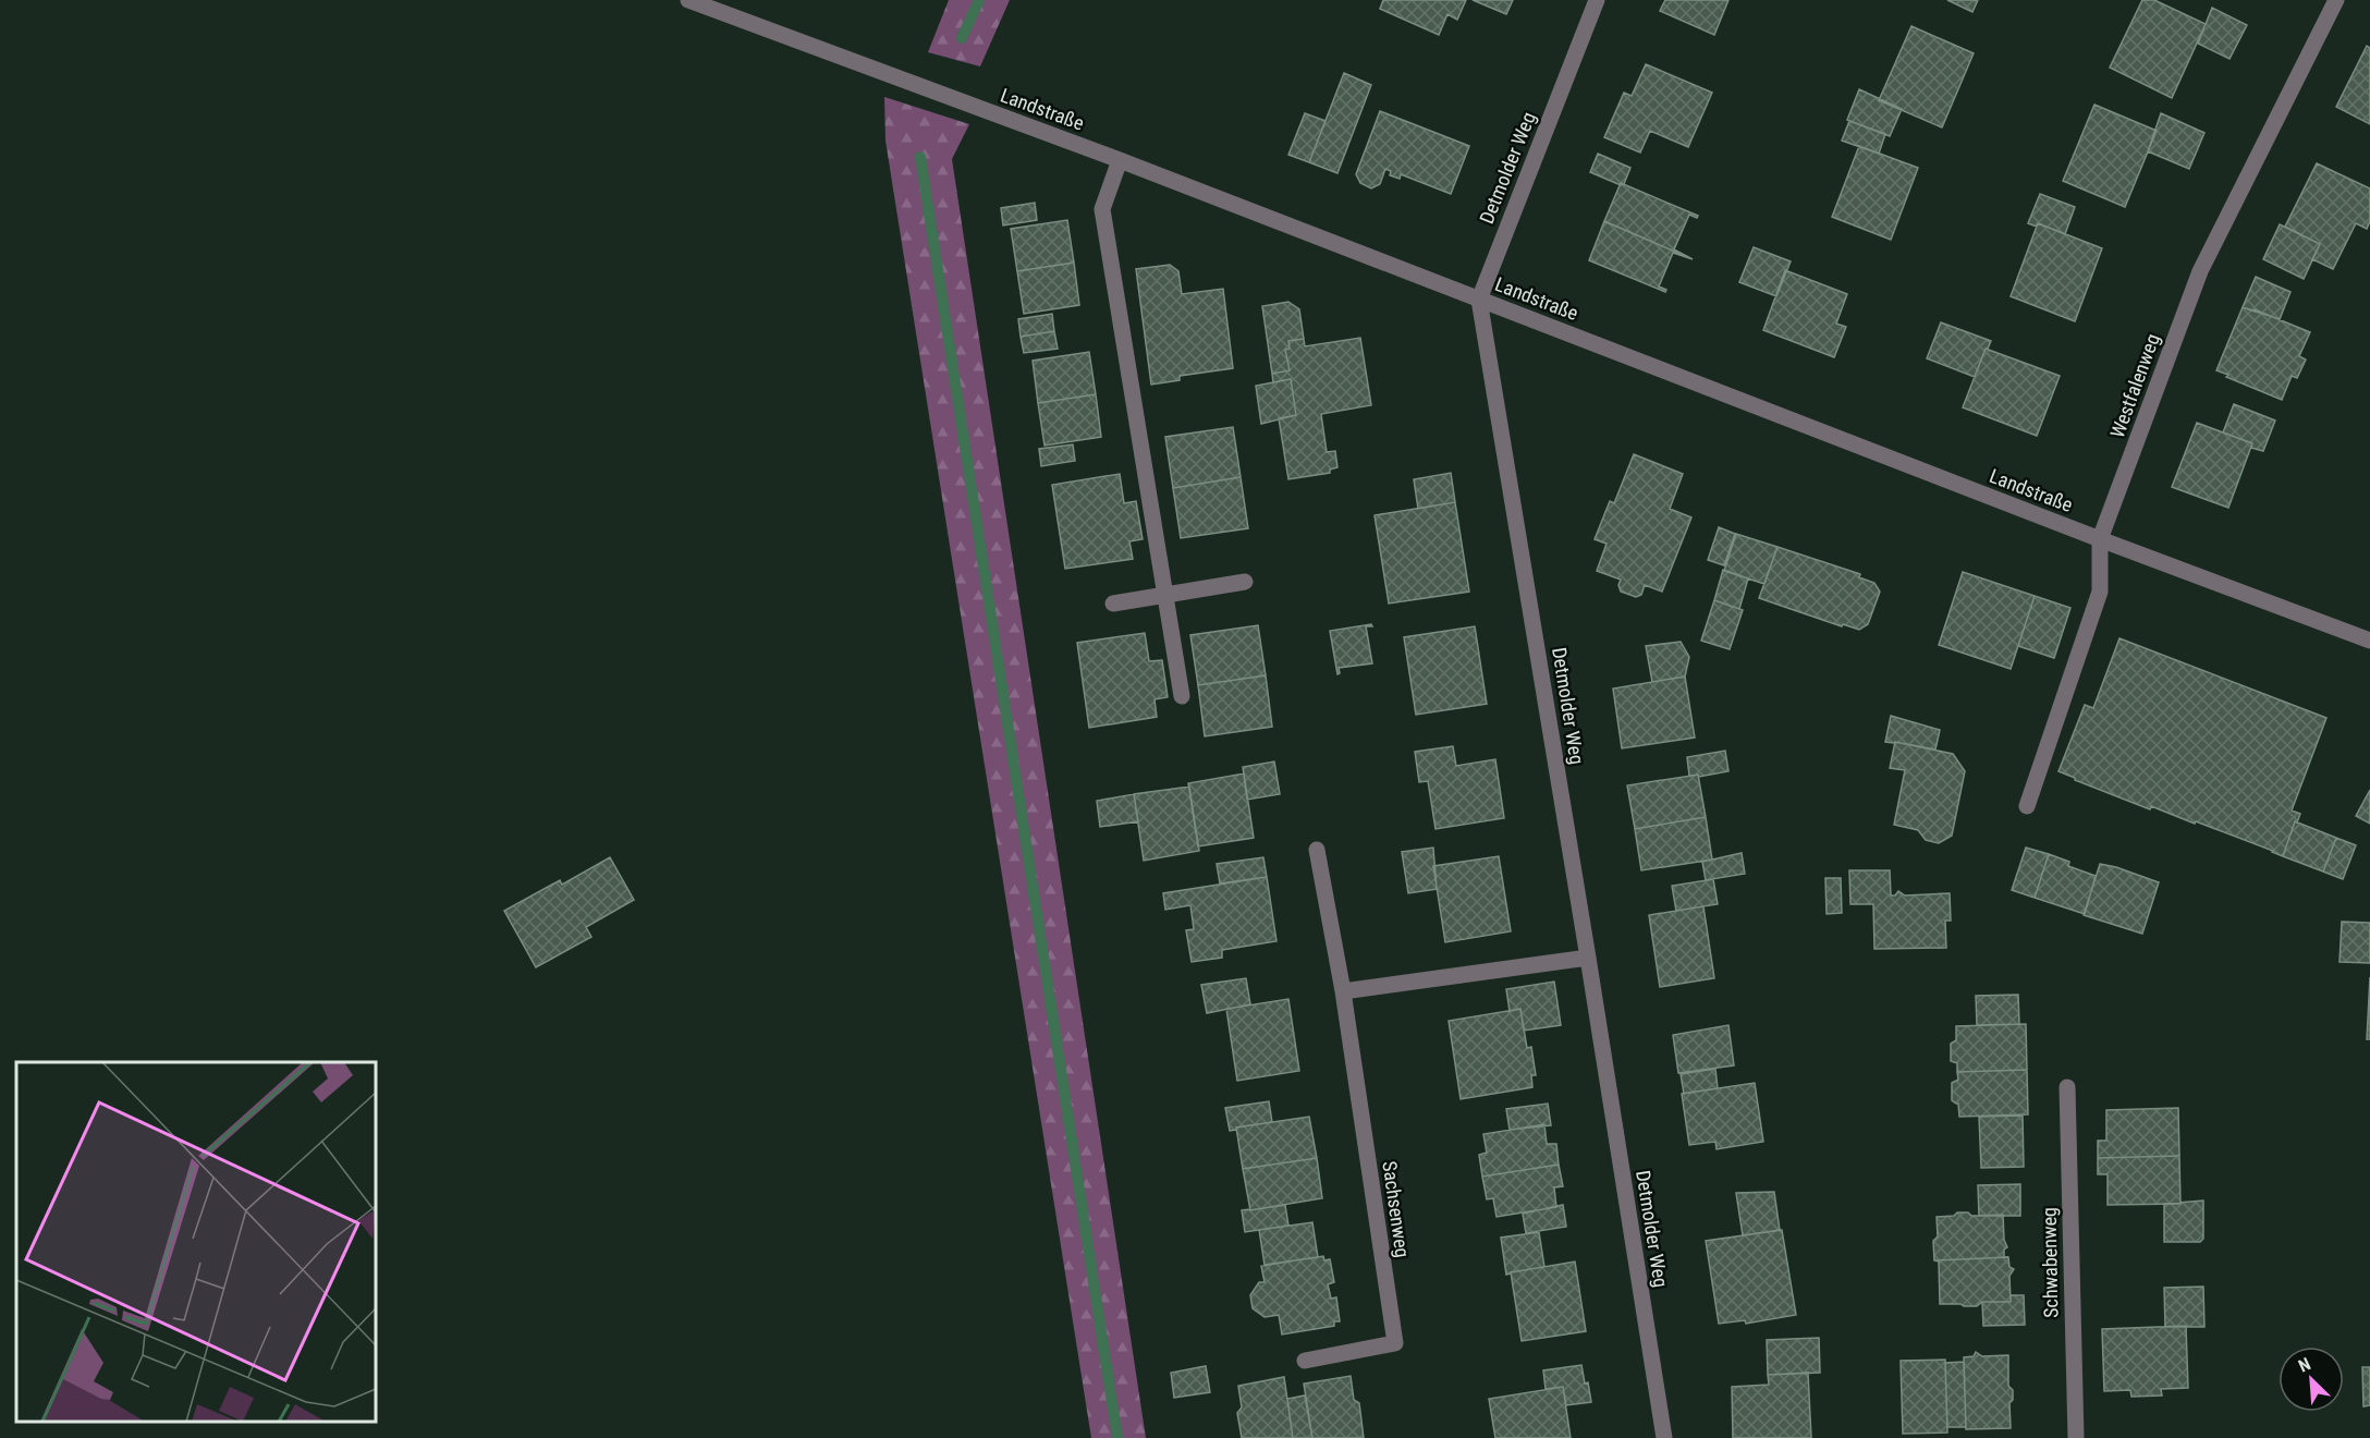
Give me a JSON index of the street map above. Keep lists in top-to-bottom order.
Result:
{
  "streets": {
    "street": [
      "Landstraße",
      "Detmolder Weg",
      "Westfalenweg",
      "Sachsenweg",
      "Schwabenweg"
    ]
  },
  "crossings": [
    ["Landstraße", "Detmolder Weg"],
    ["Landstraße", "Westfalenweg"]
  ],
  "north": "top left"
}
